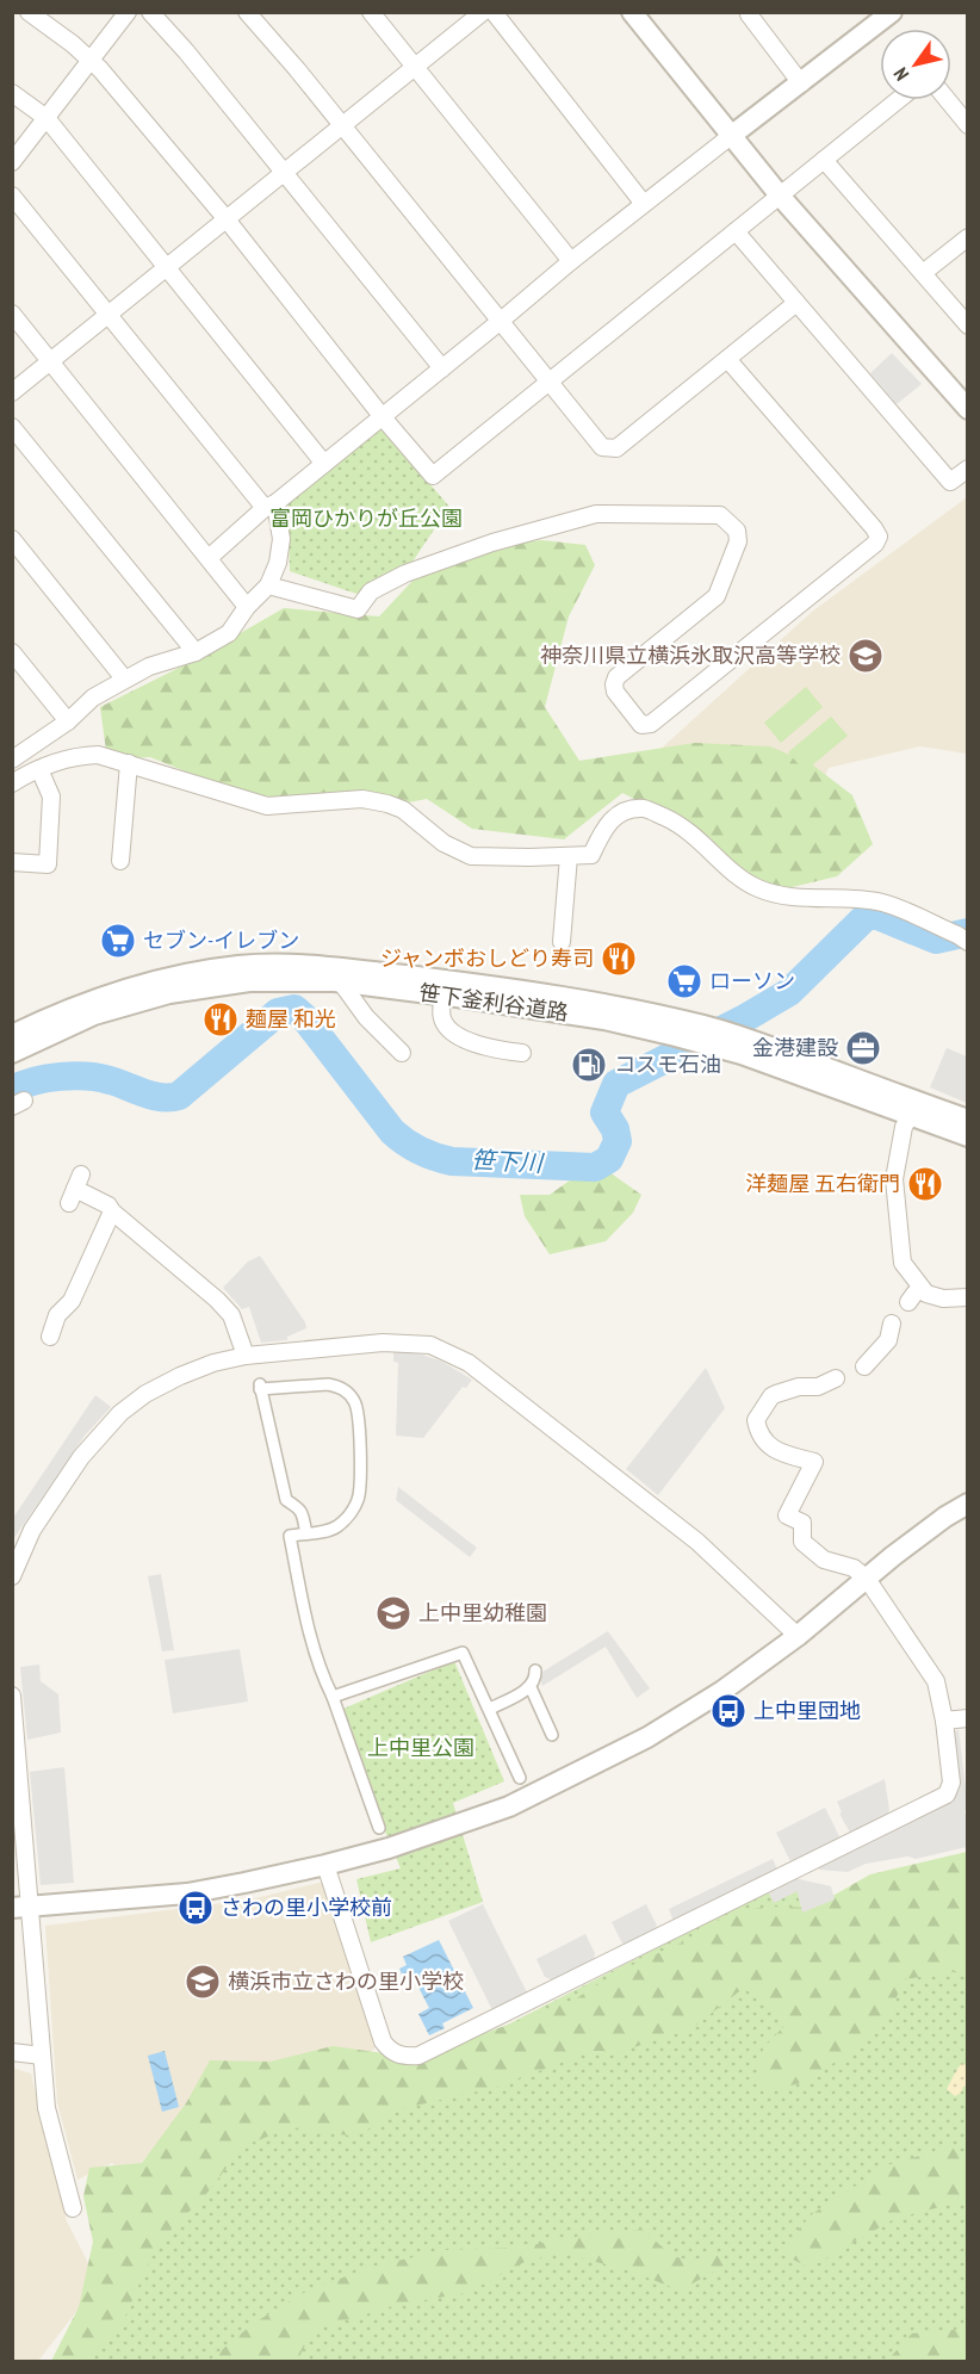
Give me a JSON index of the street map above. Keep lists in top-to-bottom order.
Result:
{
  "streets": {
    "street": ["笹下釜利谷道路"]
  },
  "water": ["笹下川"],
  "parks": ["富岡ひかりが丘公園", "上中里公園"],
  "places": {
    "school or university": ["神奈川県立横浜氷取沢高等学校", "上中里幼稚園", "横浜市立さわの里小学校"],
    "supermarket": ["セブン-イレブン", "ローソン"],
    "restaurant": ["ジャンボおしどり寿司", "麺屋 和光", "洋麺屋 五右衛門"],
    "office": ["金港建設"],
    "fuel station": ["コスモ石油"],
    "bus stop": ["上中里団地", "さわの里小学校前"]
  },
  "north": "bottom left"
}
